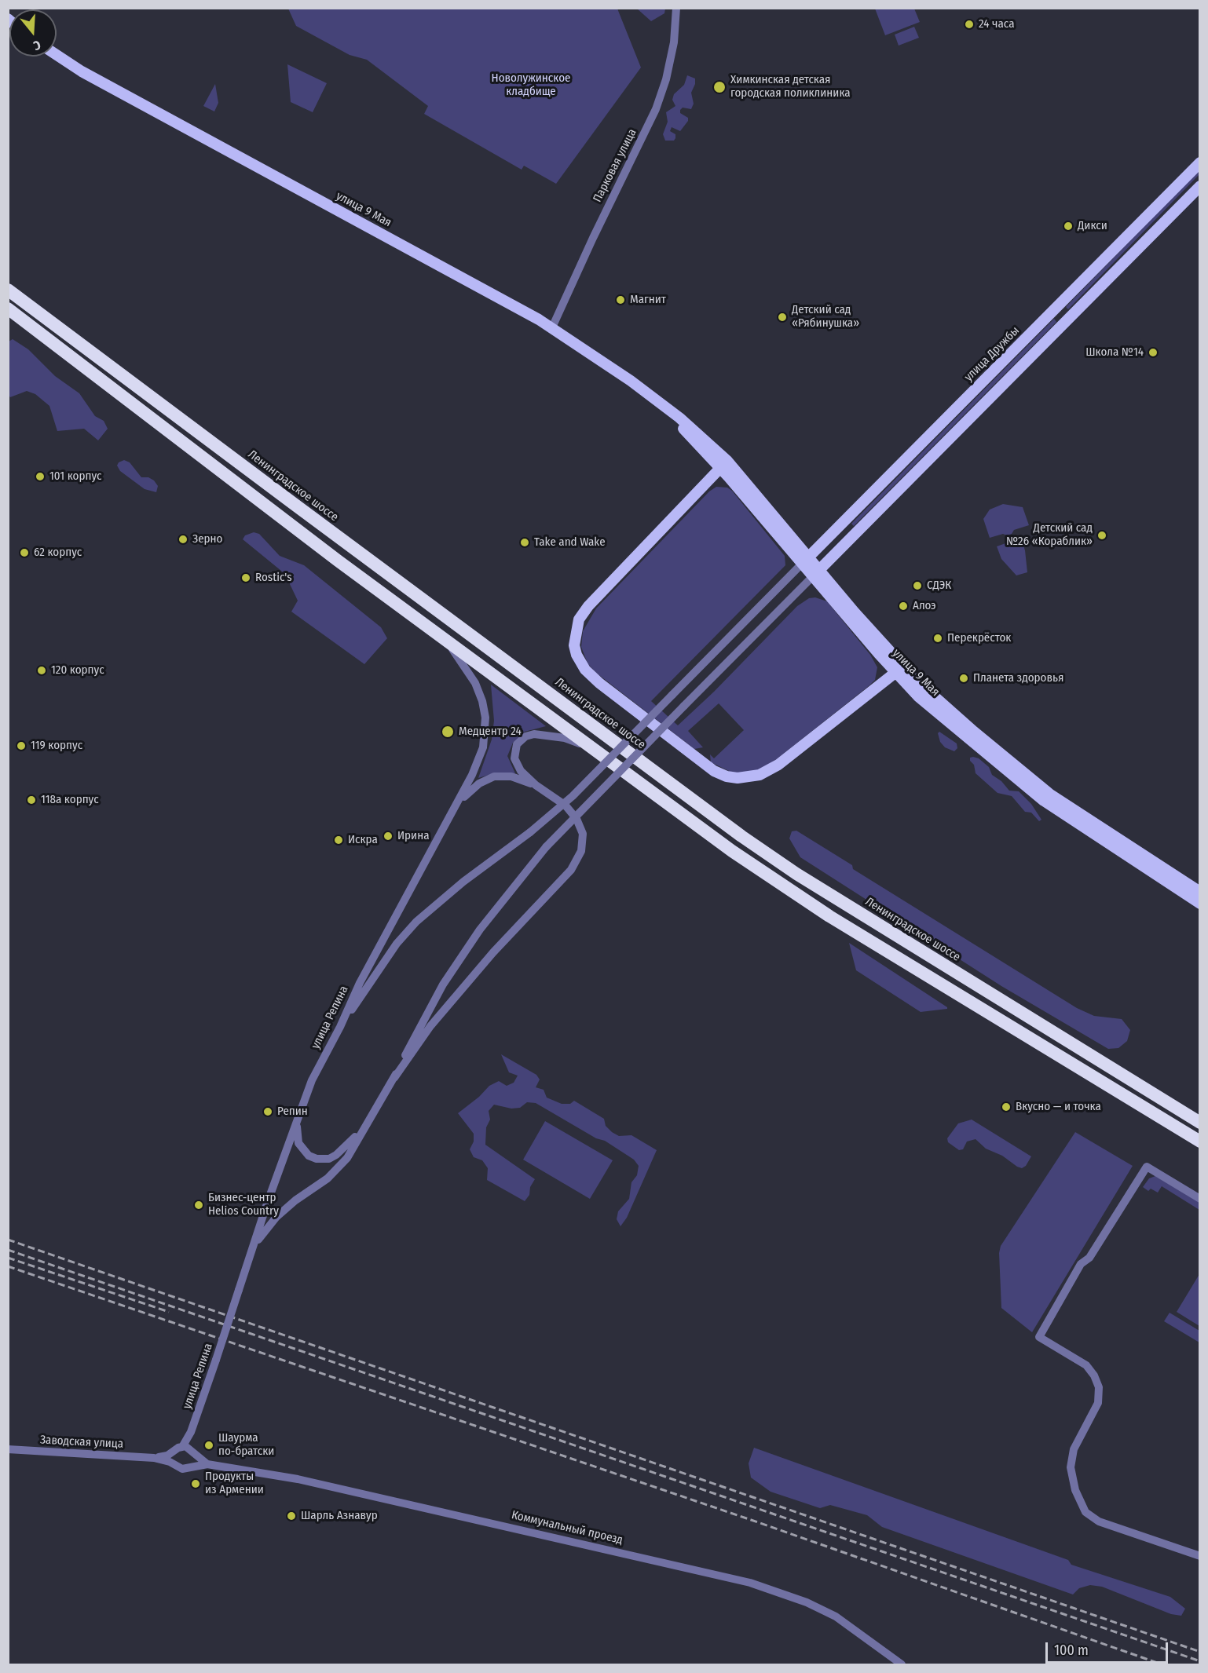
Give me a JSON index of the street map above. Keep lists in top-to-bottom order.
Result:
{
  "streets": {
    "highway": ["Ленинградское шоссе"],
    "main road": ["улица 9 Мая", "улица Дружбы"],
    "street": [
      "Парковая улица",
      "улица Репина",
      "Заводская улица",
      "Коммунальный проезд"
    ]
  },
  "crossings": [
    ["Парковая улица", "улица 9 Мая"],
    ["улица 9 Мая", "улица Дружбы"],
    ["улица Репина", "Заводская улица"],
    ["улица Репина", "Коммунальный проезд"],
    ["Заводская улица", "Коммунальный проезд"]
  ],
  "parks": ["Новолужинское кладбище"],
  "places": [
    "24 часа",
    "Химкинская детская городская поликлиника",
    "Дикси",
    "Магнит",
    "Детский сад «Рябинушка»",
    "Школа №14",
    "101 корпус",
    "Детский сад №26 «Кораблик»",
    "Зерно",
    "Take and Wake",
    "62 корпус",
    "Rostic's",
    "СДЭК",
    "Алоэ",
    "Перекрёсток",
    "120 корпус",
    "Планета здоровья",
    "Медцентр 24",
    "119 корпус",
    "118а корпус",
    "Ирина",
    "Искра",
    "Вкусно — и точка",
    "Репин",
    "Бизнес-центр Helios Country",
    "Шаурма по-братски",
    "Продукты из Армении",
    "Шарль Азнавур"
  ],
  "scale_bar": "100 m",
  "north": "bottom"
}
